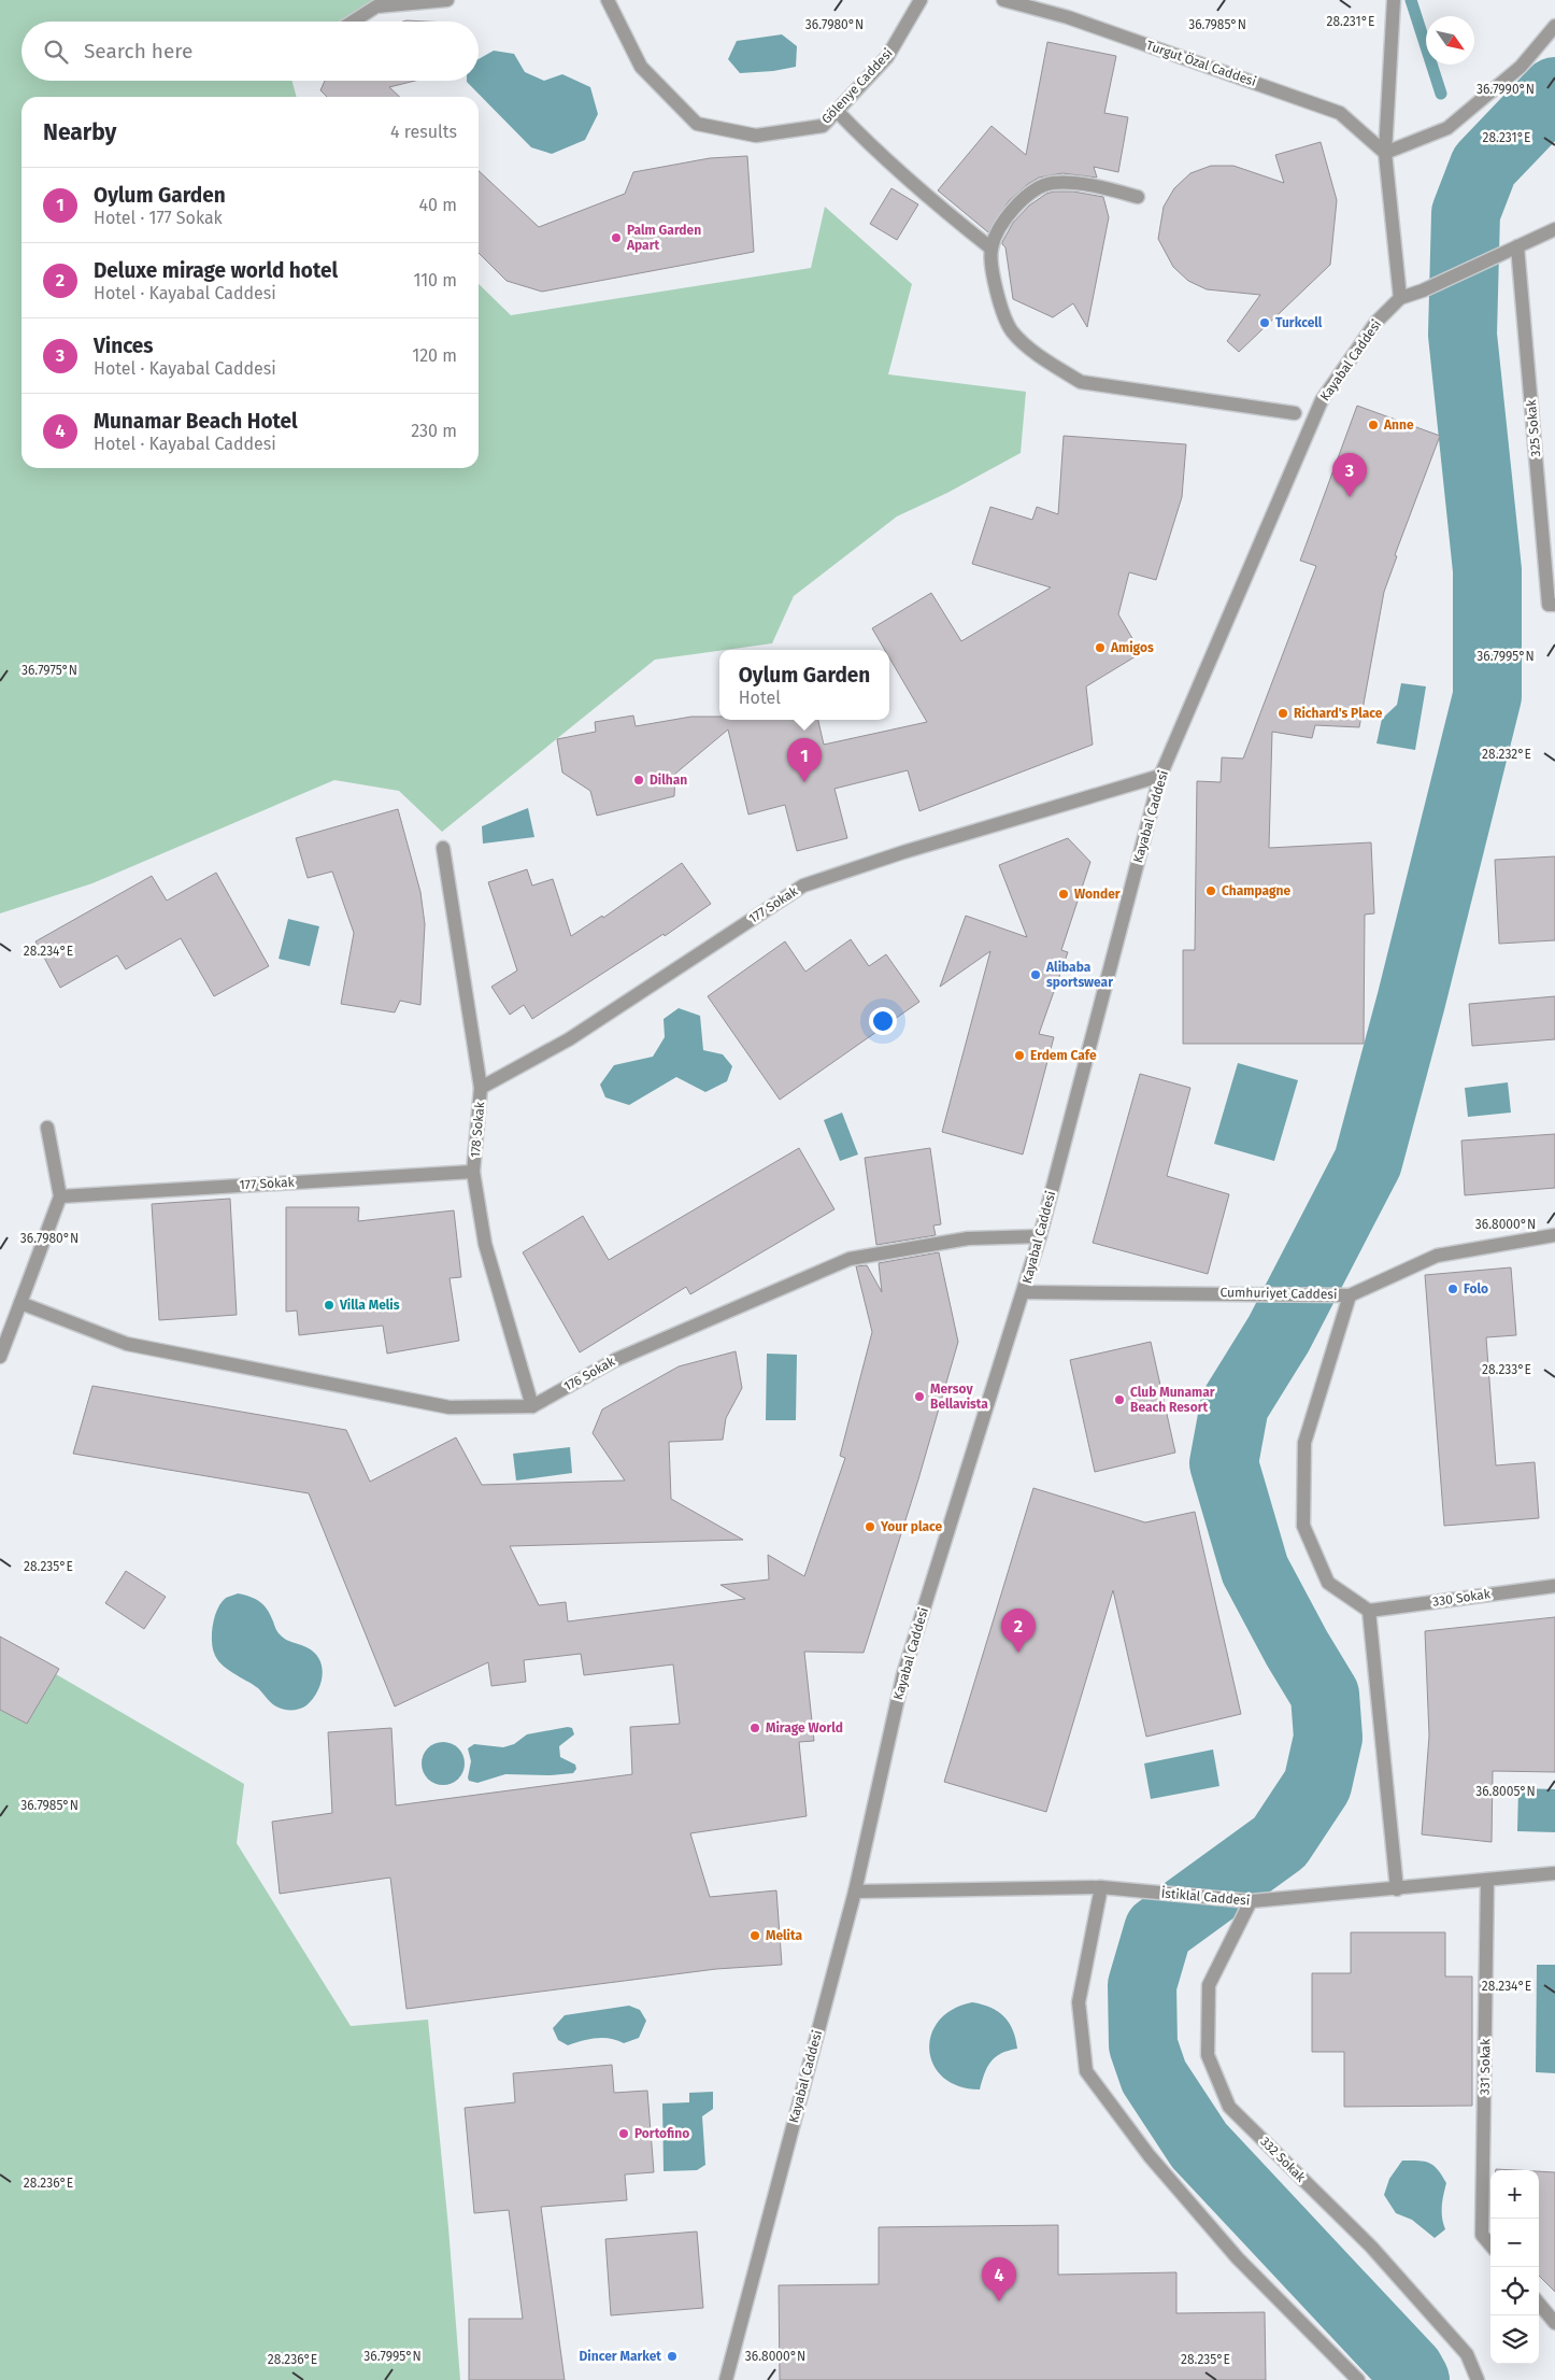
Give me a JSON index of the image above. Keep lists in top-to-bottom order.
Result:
{
  "streets": {
    "street": [
      "Turgut Özal Caddesi",
      "Gölenye Caddesi",
      "Kayabal Caddesi",
      "325 Sokak",
      "177 Sokak",
      "178 Sokak",
      "Cumhuriyet Caddesi",
      "176 Sokak",
      "330 Sokak",
      "İstiklal Caddesi",
      "331 Sokak",
      "332 Sokak"
    ]
  },
  "crossings": [
    ["Kayabal Caddesi", "325 Sokak"],
    ["Kayabal Caddesi", "177 Sokak"],
    ["Kayabal Caddesi", "Cumhuriyet Caddesi"],
    ["Kayabal Caddesi", "176 Sokak"],
    ["Kayabal Caddesi", "İstiklal Caddesi"],
    ["177 Sokak", "178 Sokak"],
    ["178 Sokak", "176 Sokak"],
    ["İstiklal Caddesi", "331 Sokak"],
    ["İstiklal Caddesi", "332 Sokak"]
  ],
  "places": [
    "Palm Garden Apart",
    "Turkcell",
    "Anne",
    "Amigos",
    "Richard's Place",
    "Dilhan",
    "Champagne",
    "Wonder",
    "Alibaba sportswear",
    "Erdem Cafe",
    "Folo",
    "Villa Melis",
    "Mersoy Bellavista",
    "Club Munamar Beach Resort",
    "Your place",
    "Mirage World",
    "Melita",
    "Portofino",
    "Dincer Market"
  ],
  "north": "bottom right",
  "page": {
    "search": "Search here",
    "heading": ["Nearby", "4 results"],
    "list": [
      {
        "mark": "1",
        "name": "Oylum Garden",
        "note": "Hotel · 177 Sokak",
        "value": "40 m"
      },
      {
        "mark": "2",
        "name": "Deluxe mirage world hotel",
        "note": "Hotel · Kayabal Caddesi",
        "value": "110 m"
      },
      {
        "mark": "3",
        "name": "Vinces",
        "note": "Hotel · Kayabal Caddesi",
        "value": "120 m"
      },
      {
        "mark": "4",
        "name": "Munamar Beach Hotel",
        "note": "Hotel · Kayabal Caddesi",
        "value": "230 m"
      }
    ],
    "pins": [
      "3",
      "1",
      "2",
      "4"
    ],
    "popup": ["Oylum Garden", "Hotel"],
    "map_buttons": ["+", "−"]
  },
  "coordinates": [
    "28.231°E",
    "36.7980°N",
    "36.7985°N",
    "36.7990°N",
    "36.7995°N",
    "36.7975°N",
    "28.232°E",
    "28.234°E",
    "36.8000°N",
    "28.233°E",
    "28.235°E",
    "36.8005°N",
    "28.236°E"
  ]
}
